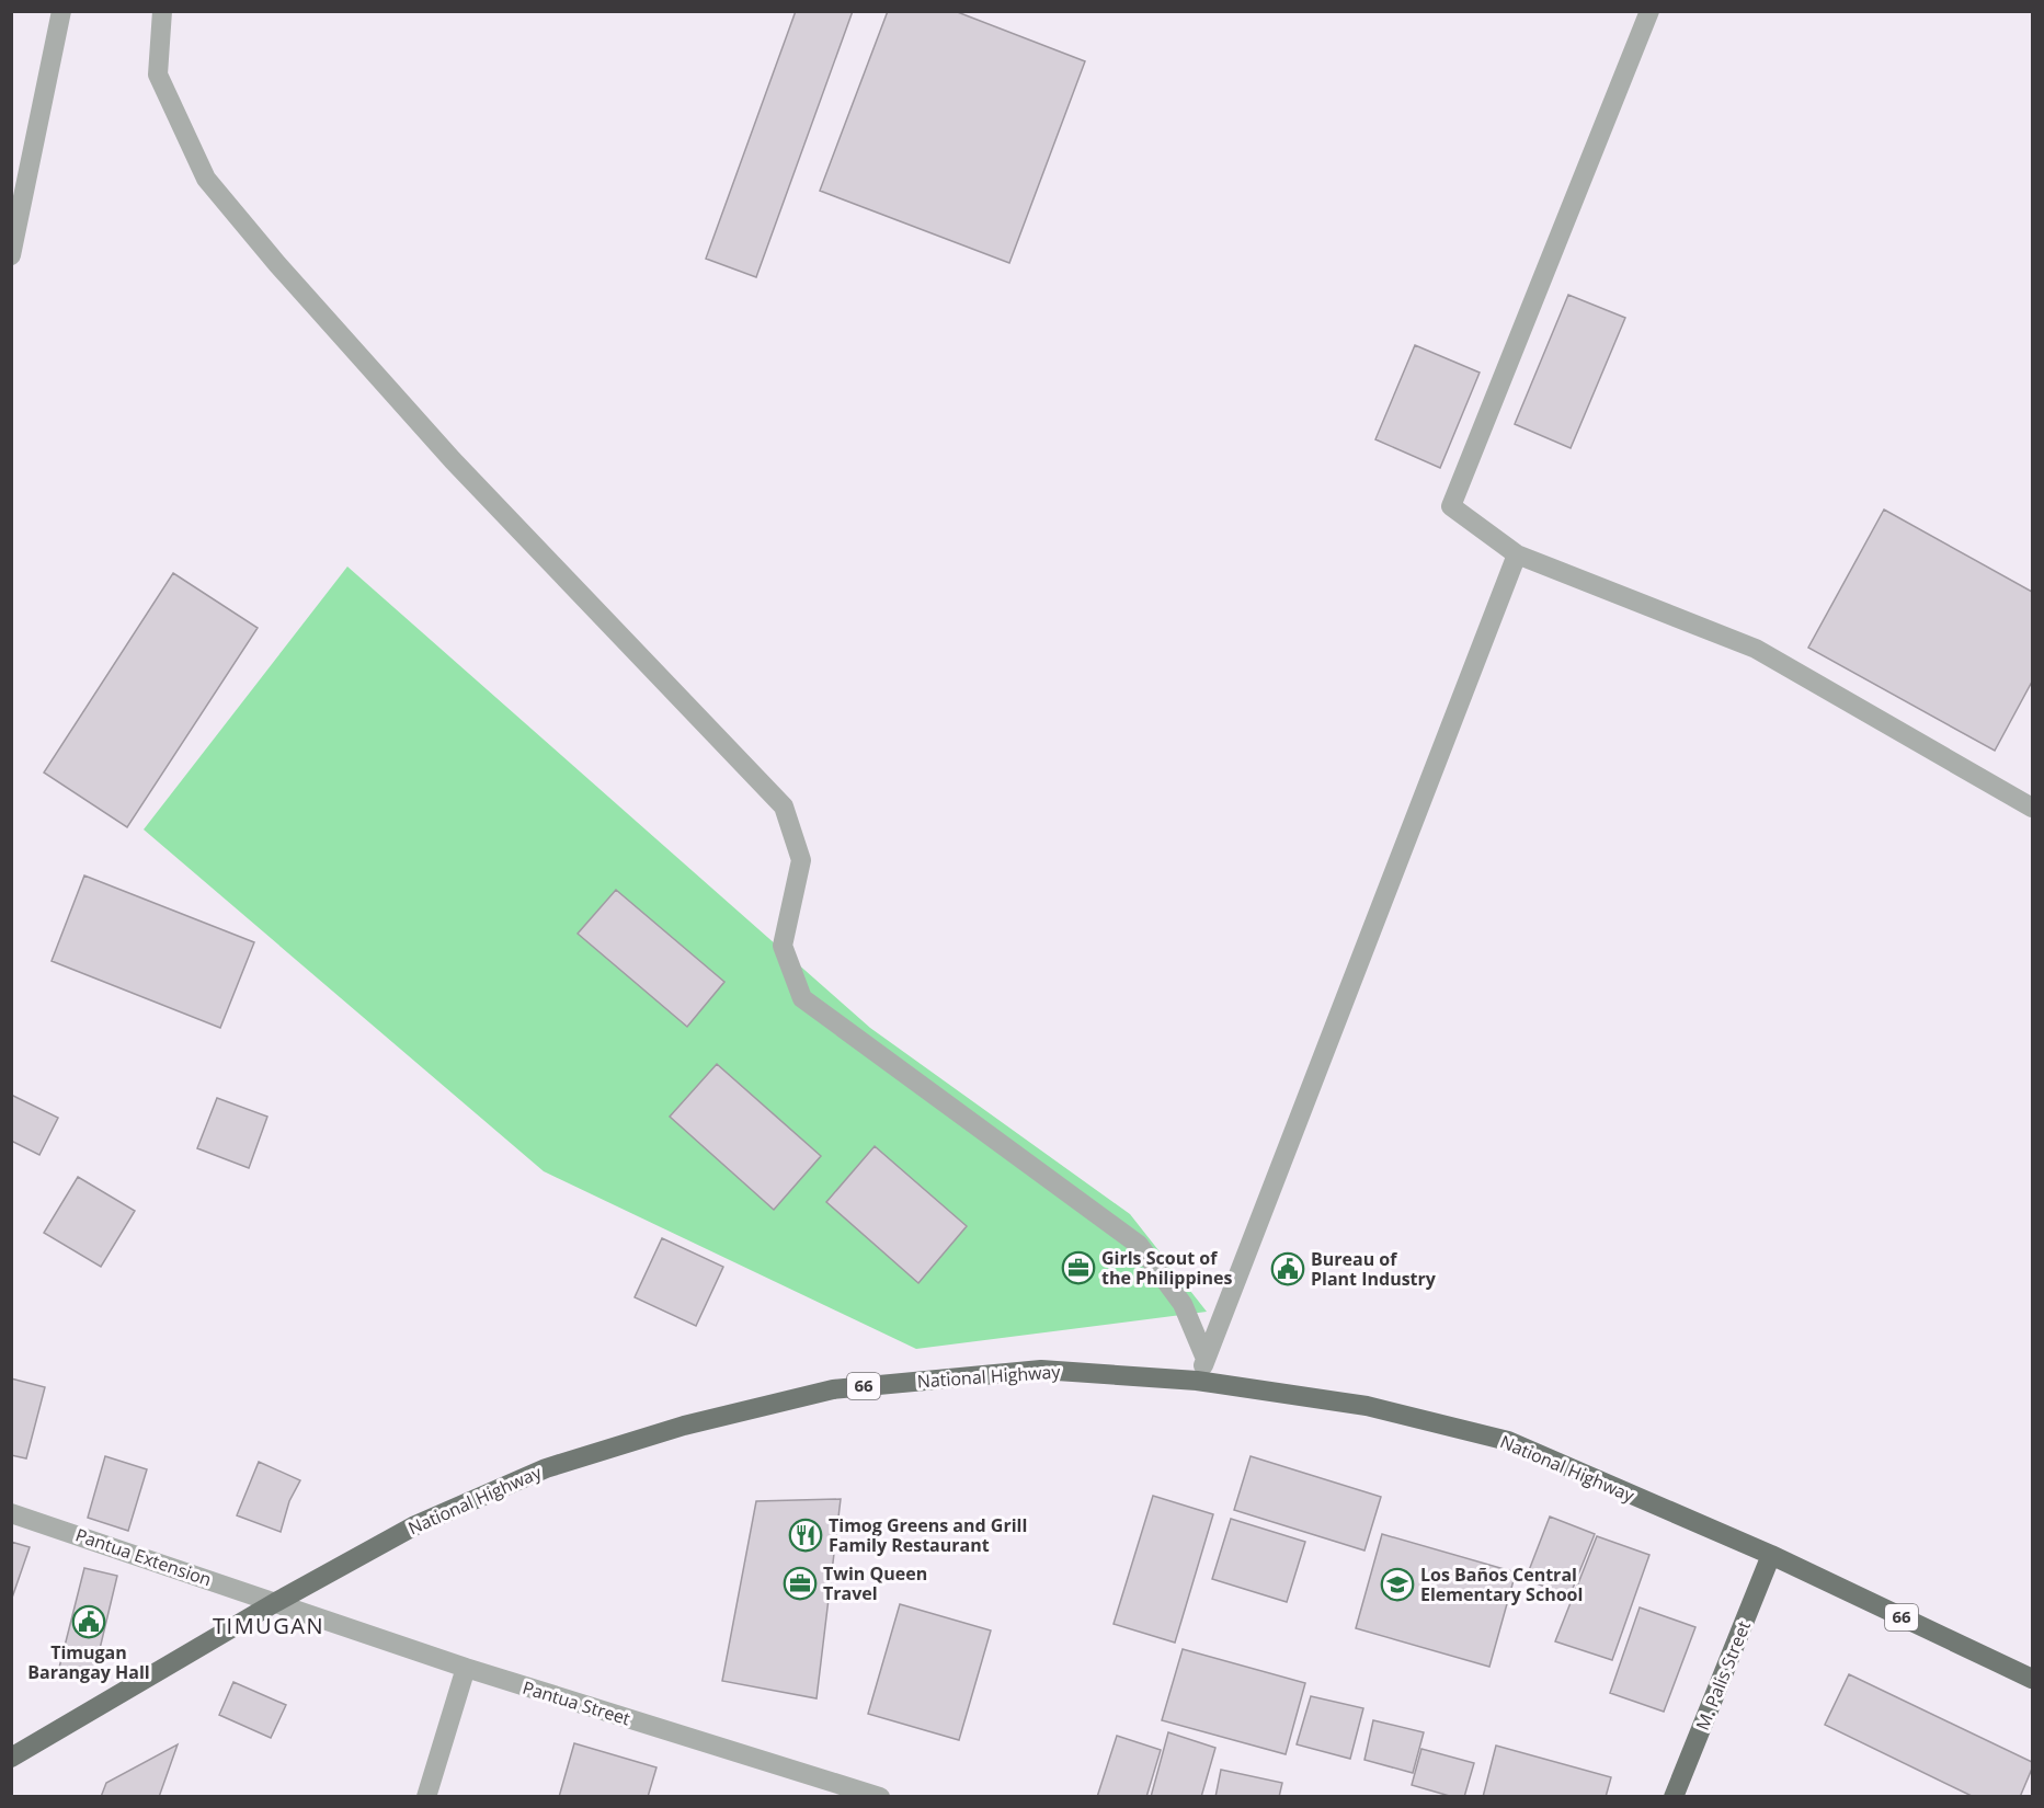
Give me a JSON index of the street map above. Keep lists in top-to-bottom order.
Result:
{
  "streets": {
    "main road": ["National Highway", "66", "M. Palis Street"],
    "street": ["Pantua Extension", "Pantua Street"]
  },
  "crossings": [
    ["National Highway", "Pantua Extension"],
    ["National Highway", "M. Palis Street"],
    ["National Highway", "Pantua Street"],
    ["Pantua Extension", "Pantua Street"]
  ],
  "districts": ["TIMUGAN"],
  "places": {
    "office": ["Girls Scout of the Philippines", "Twin Queen Travel"],
    "public building": ["Bureau of Plant Industry", "Timugan Barangay Hall"],
    "restaurant": ["Timog Greens and Grill Family Restaurant"],
    "school or university": ["Los Baños Central Elementary School"]
  }
}
